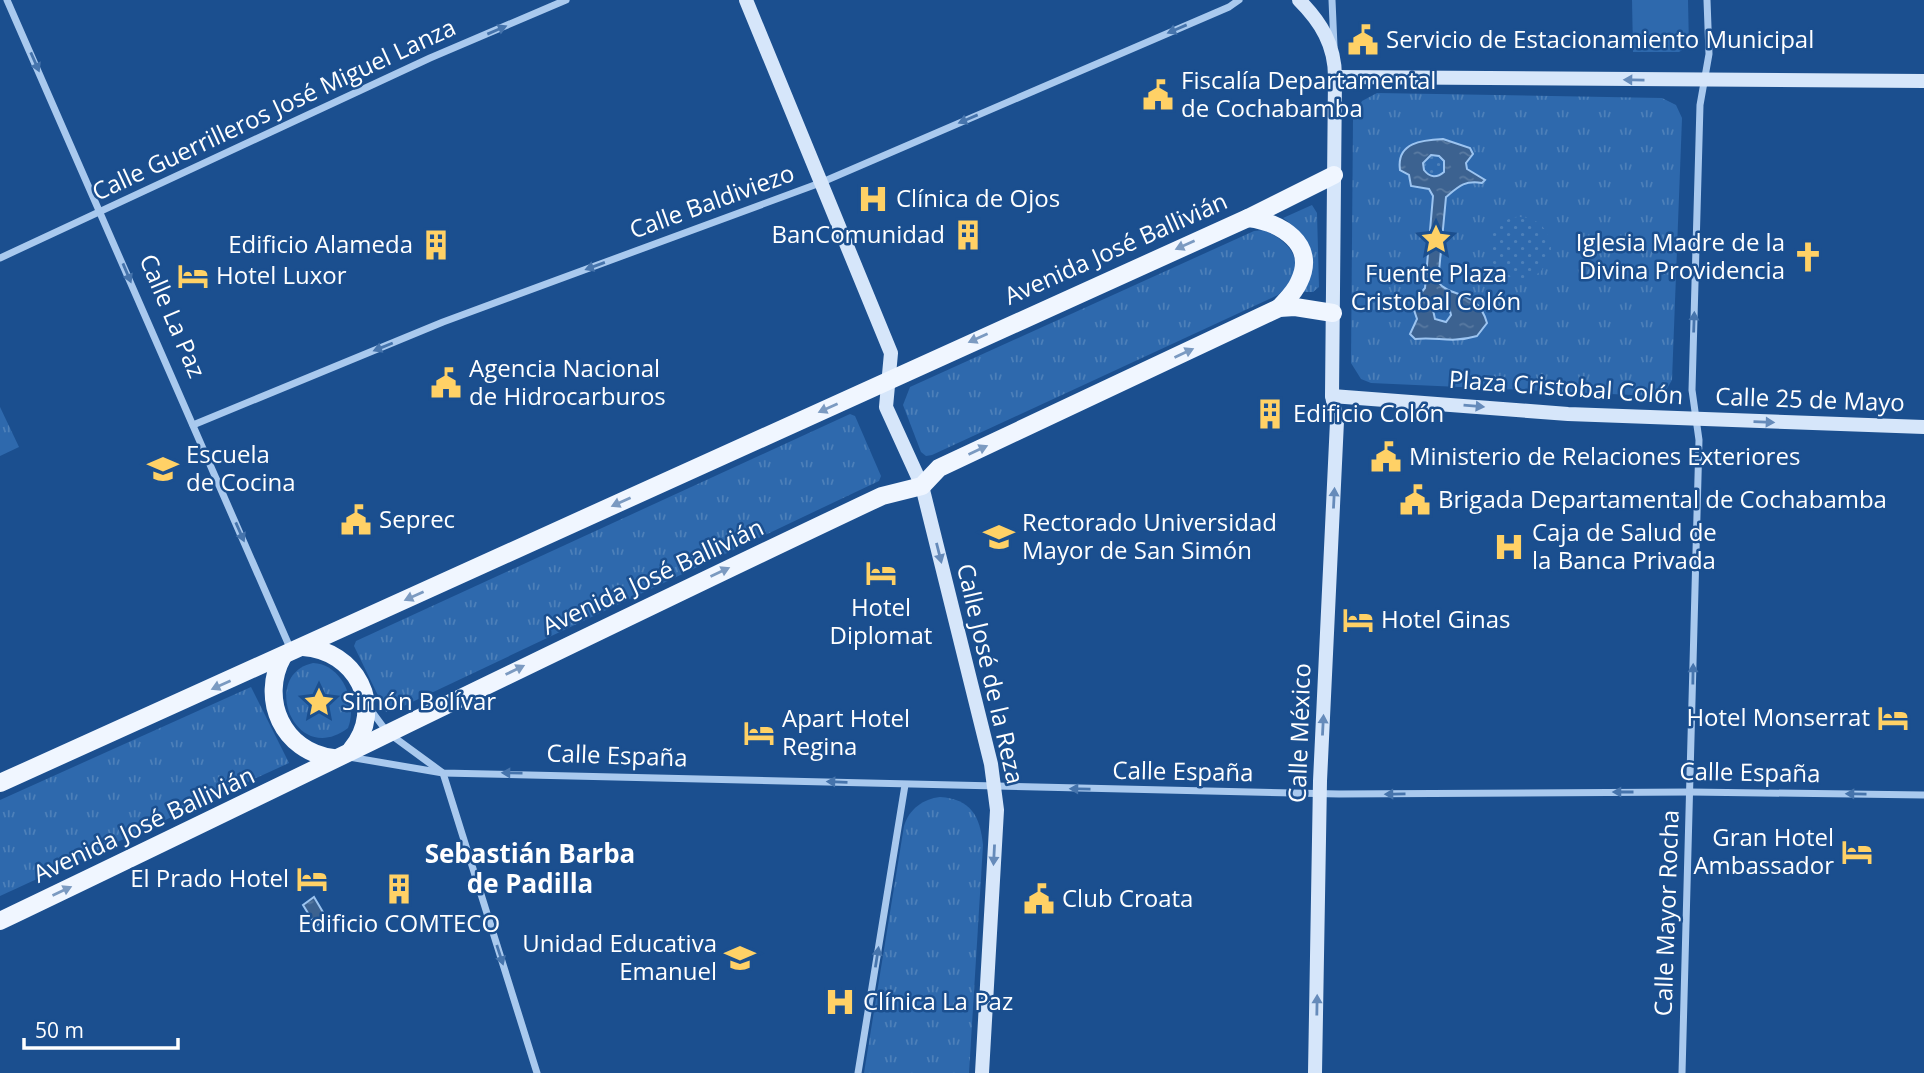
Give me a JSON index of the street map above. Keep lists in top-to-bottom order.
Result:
{
  "streets": {
    "main road": [
      "Avenida José Ballivián",
      "Plaza Cristobal Colón",
      "Calle 25 de Mayo",
      "Calle José de la Reza",
      "Calle México"
    ],
    "street": [
      "Calle Guerrilleros José Miguel Lanza",
      "Calle Baldiviezo",
      "Calle La Paz",
      "Calle España",
      "Calle Mayor Rocha"
    ]
  },
  "crossings": [
    ["Calle Guerrilleros José Miguel Lanza", "Calle La Paz"],
    ["Calle Baldiviezo", "Calle La Paz"],
    ["Calle Baldiviezo", "Calle José de la Reza"],
    ["Avenida José Ballivián", "Calle La Paz"],
    ["Avenida José Ballivián", "Calle José de la Reza"],
    ["Plaza Cristobal Colón", "Calle 25 de Mayo"],
    ["Plaza Cristobal Colón", "Calle México"],
    ["Plaza Cristobal Colón", "Calle Mayor Rocha"],
    ["Calle 25 de Mayo", "Calle Mayor Rocha"],
    ["Calle José de la Reza", "Calle España"],
    ["Calle México", "Calle España"],
    ["Calle España", "Calle Mayor Rocha"]
  ],
  "one_way": [
    "Calle Guerrilleros José Miguel Lanza",
    "Calle Baldiviezo",
    "Calle La Paz",
    "Calle 25 de Mayo",
    "Calle José de la Reza",
    "Calle México",
    "Calle España",
    "Calle Mayor Rocha"
  ],
  "districts": ["Sebastián Barba de Padilla"],
  "places": {
    "public building": [
      "Servicio de Estacionamiento Municipal",
      "Fiscalía Departamental de Cochabamba",
      "Agencia Nacional de Hidrocarburos",
      "Ministerio de Relaciones Exteriores",
      "Brigada Departamental de Cochabamba",
      "Seprec",
      "Club Croata"
    ],
    "hospital": ["Clínica de Ojos", "Caja de Salud de la Banca Privada", "Clínica La Paz"],
    "building": [
      "BanComunidad",
      "Edificio Alameda",
      "Edificio Colón",
      "Edificio COMTECO"
    ],
    "place": ["Fuente Plaza Cristobal Colón", "Simón Bolívar"],
    "church": ["Iglesia Madre de la Divina Providencia"],
    "hotel": [
      "Hotel Luxor",
      "Hotel Diplomat",
      "Hotel Ginas",
      "Hotel Monserrat",
      "Apart Hotel Regina",
      "Gran Hotel Ambassador",
      "El Prado Hotel"
    ],
    "school or university": ["Escuela de Cocina", "Rectorado Universidad Mayor de San Simón", "Unidad Educativa Emanuel"]
  },
  "scale_bar": "50 m"
}
